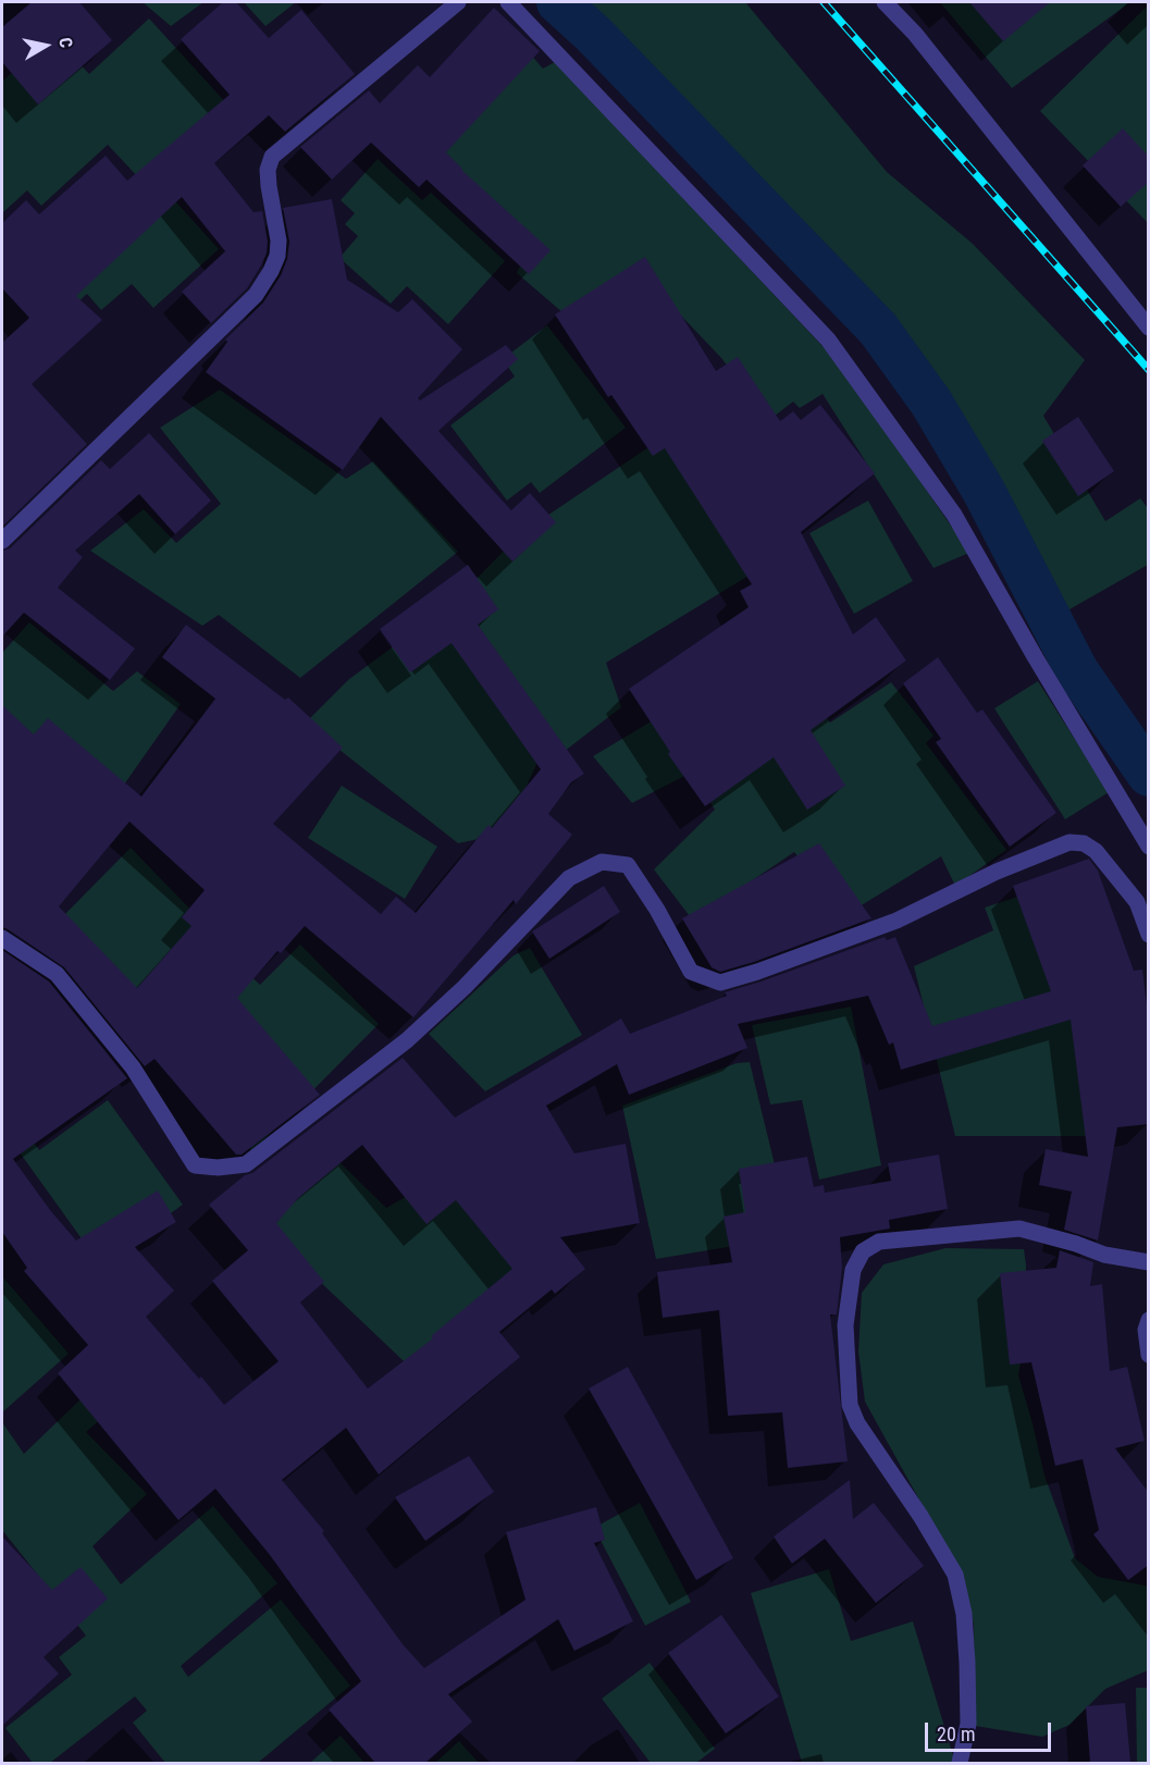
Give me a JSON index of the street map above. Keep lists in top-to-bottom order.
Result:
{
  "scale_bar": "20 m",
  "north": "right"
}
